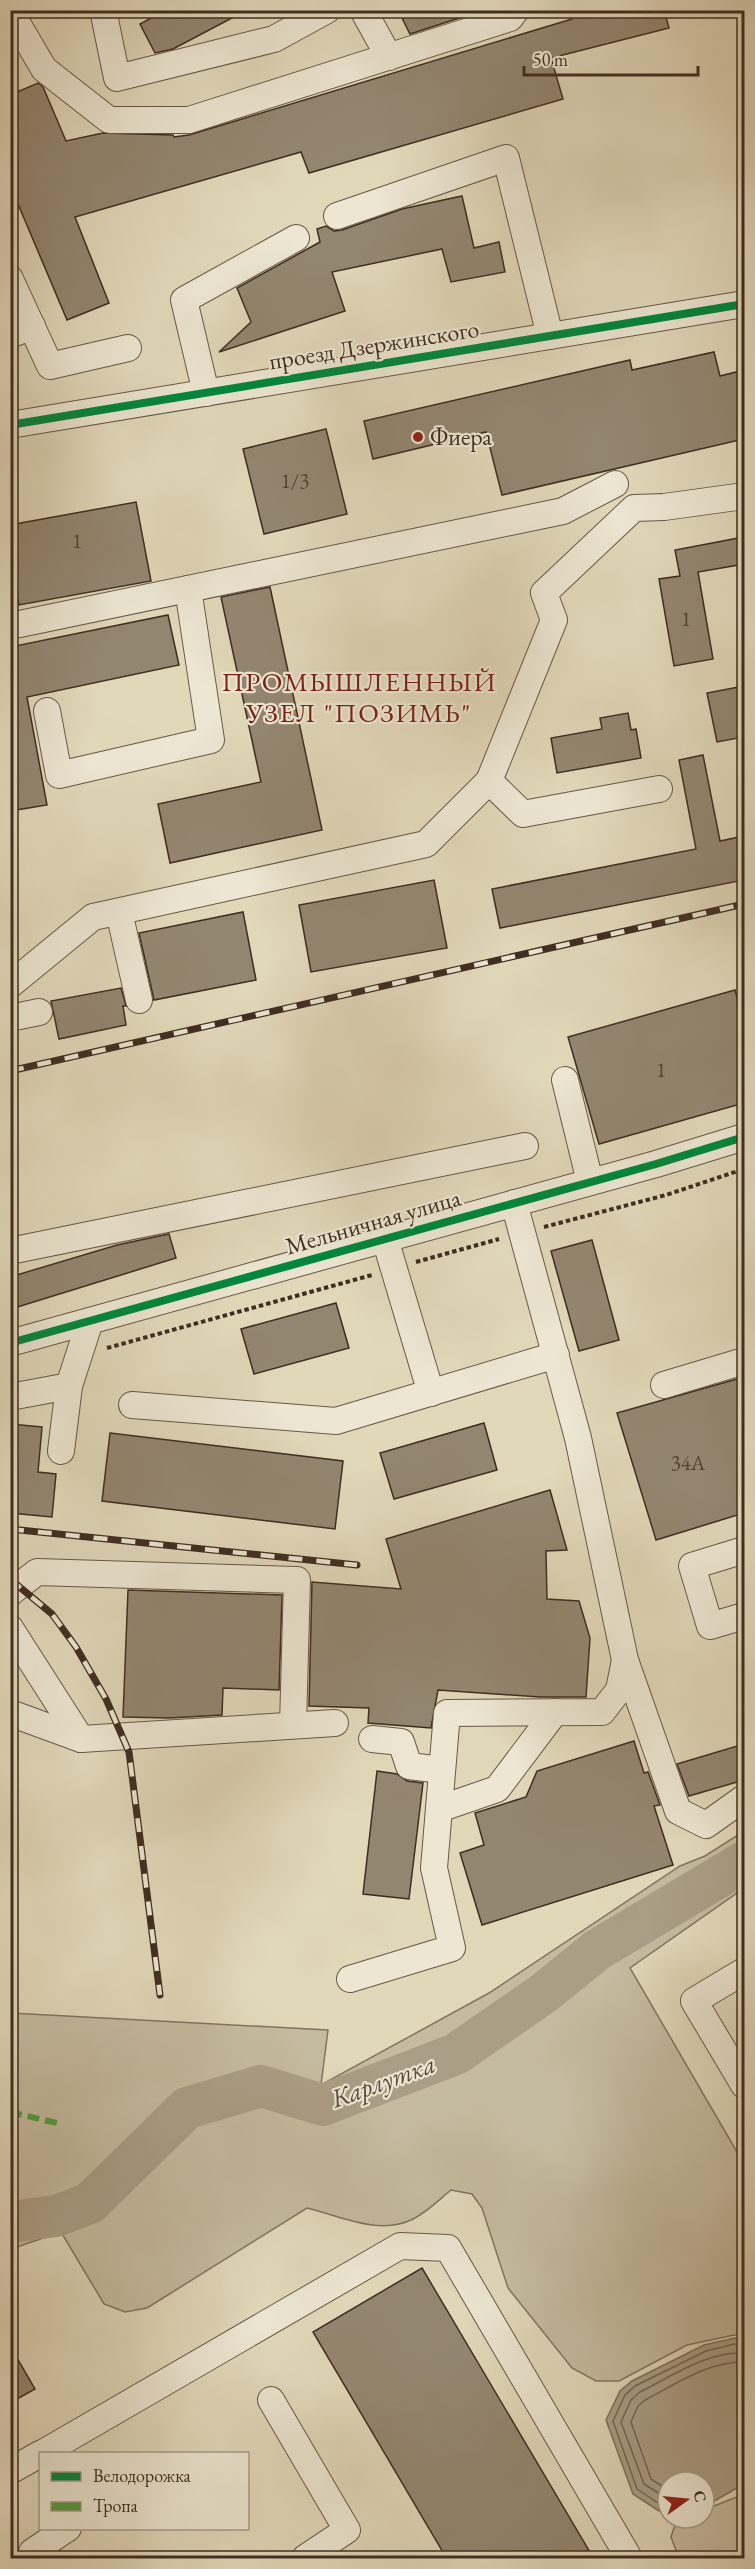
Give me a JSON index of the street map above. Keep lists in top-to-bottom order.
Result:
{
  "streets": {
    "street": ["проезд Дзержинского", "Мельничная улица"]
  },
  "districts": ["ПРОМЫШЛЕННЫЙ УЗЕЛ \"ПОЗИМЬ\""],
  "water": ["Карлутка"],
  "places": ["Фиера"],
  "house_numbers": [
    "1/3",
    "1",
    "1",
    "1",
    "34А"
  ],
  "legend": ["Велодорожка", "Тропа"],
  "scale_bar": "50 m",
  "north": "right"
}
